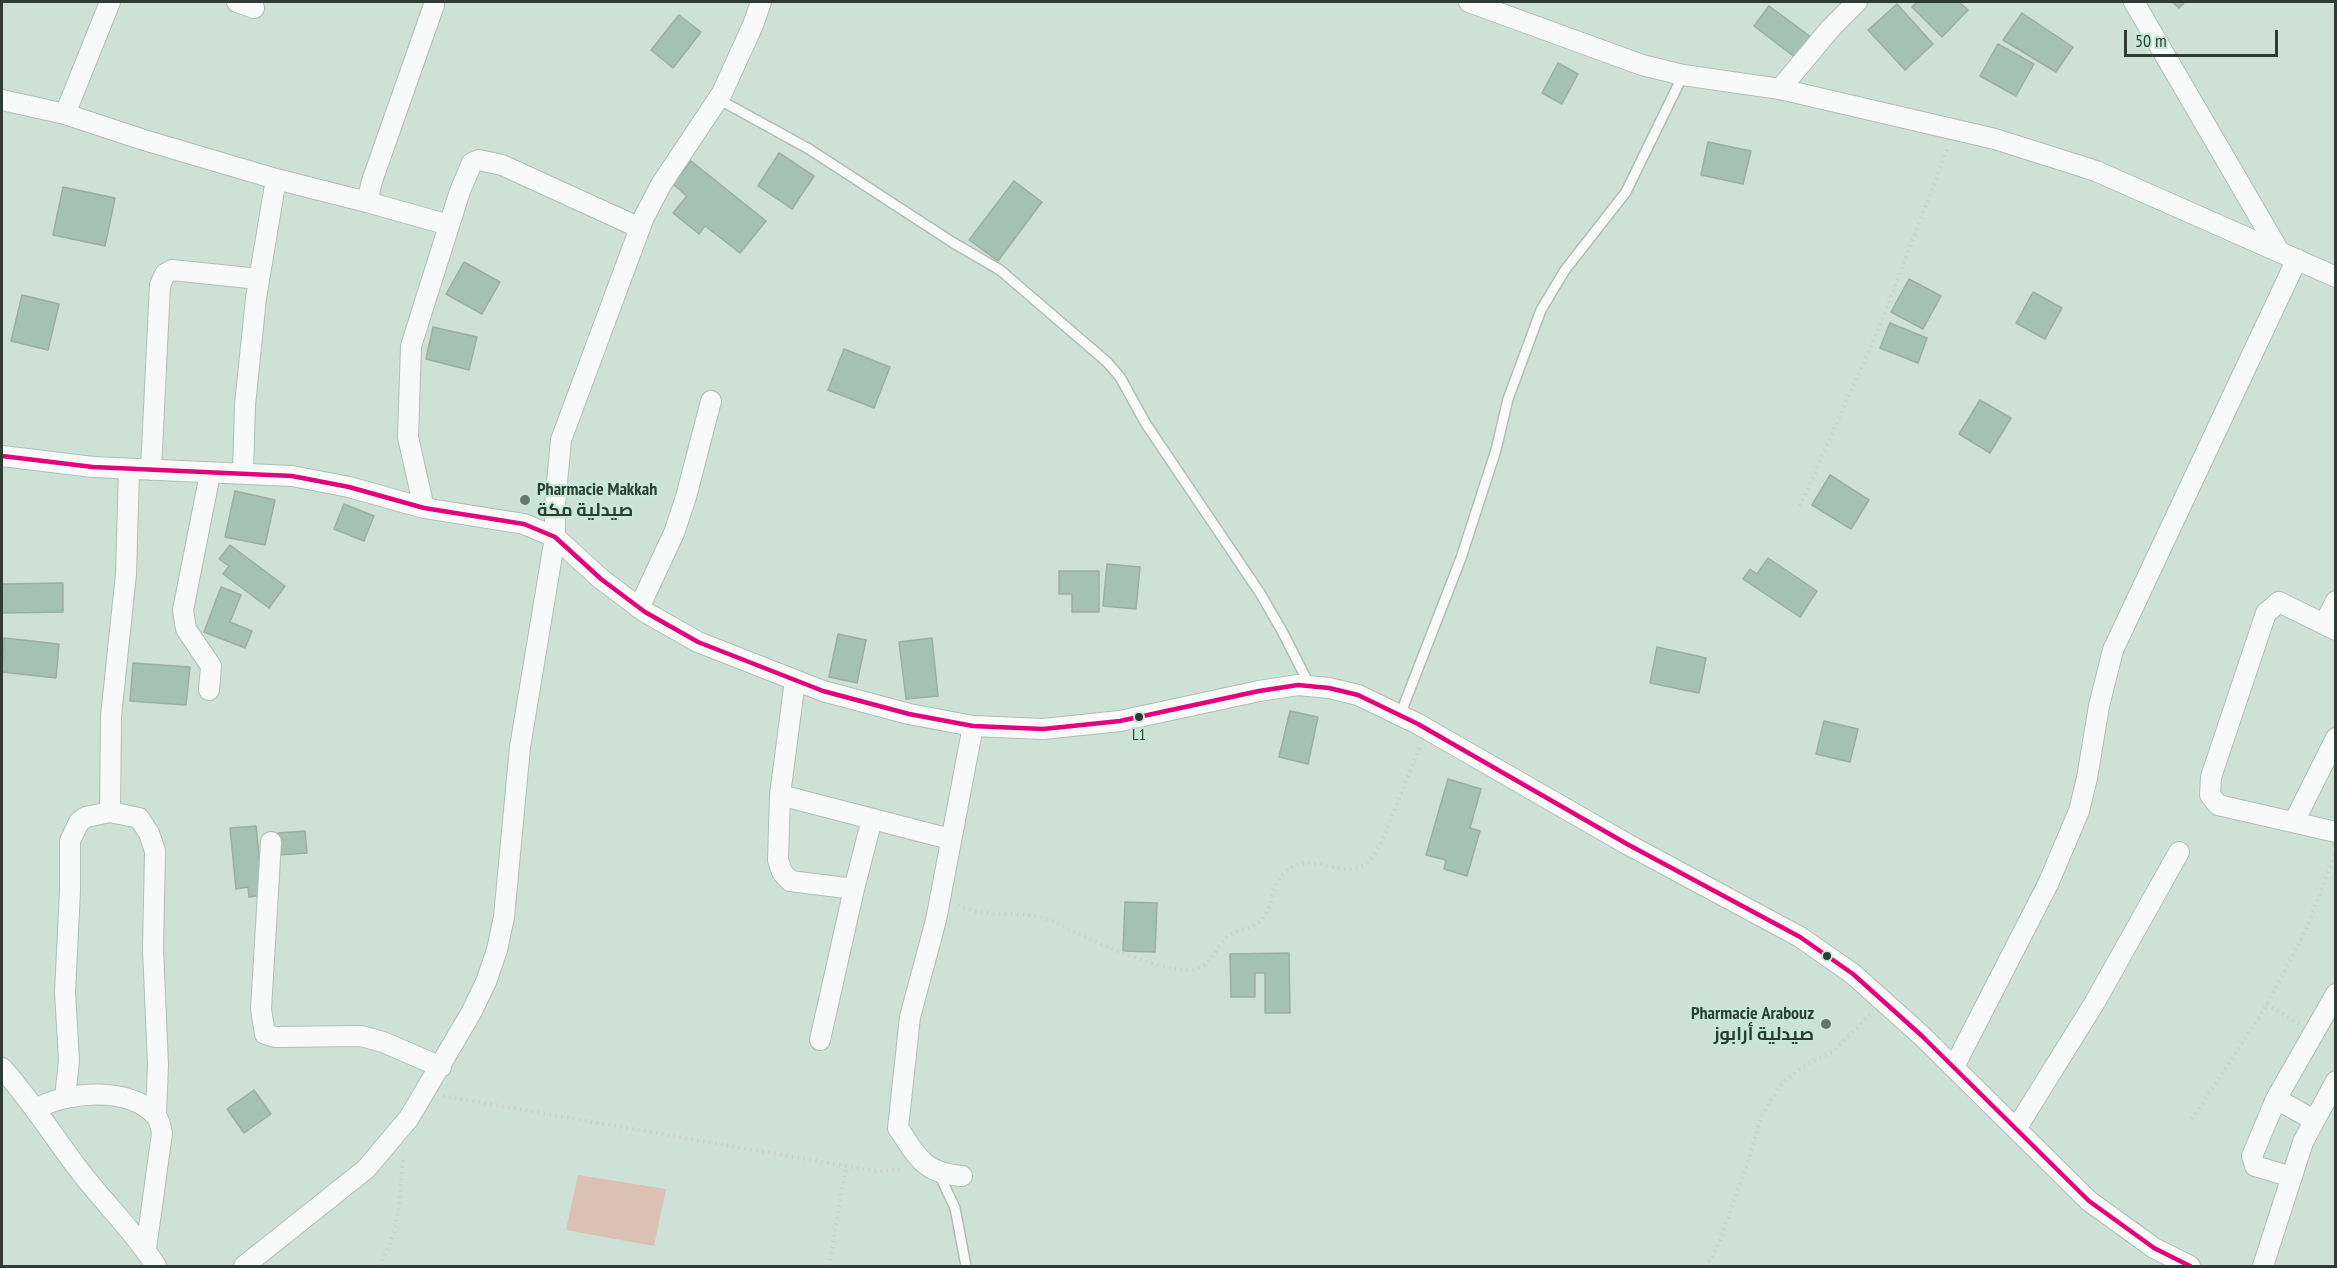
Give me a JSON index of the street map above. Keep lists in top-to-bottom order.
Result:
{
  "places": ["Pharmacie Makkah صيدلية مكة", "L1", "Pharmacie Arabouz صيدلية أرابوز"],
  "scale_bar": "50 m"
}
